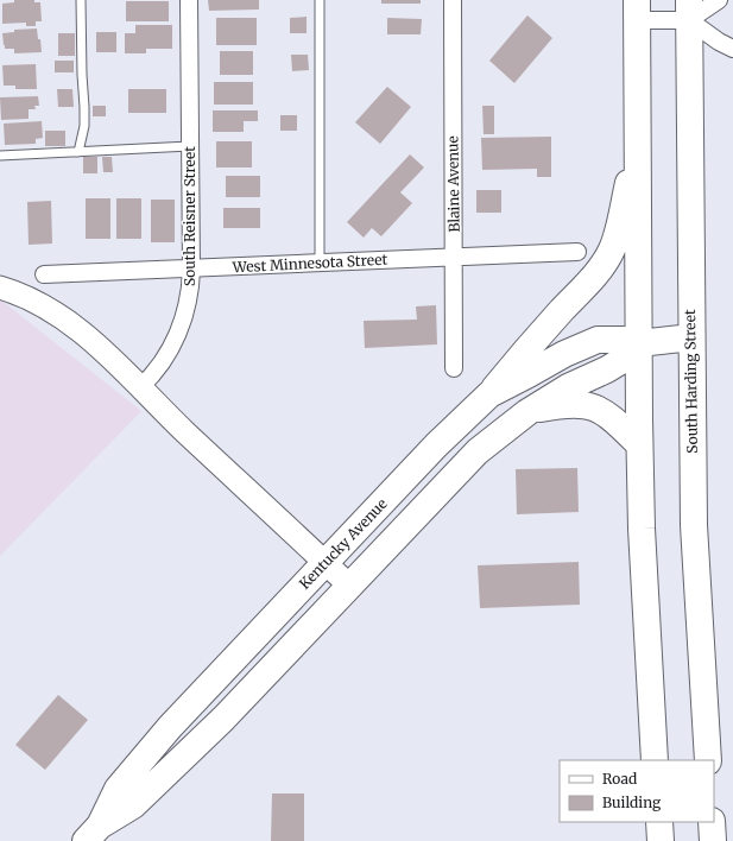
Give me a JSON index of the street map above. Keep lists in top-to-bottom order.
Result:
{
  "streets": {
    "main road": ["South Harding Street", "Kentucky Avenue"],
    "street": ["Blaine Avenue", "South Reisner Street", "West Minnesota Street"]
  },
  "crossings": [
    ["Blaine Avenue", "West Minnesota Street"],
    ["South Reisner Street", "West Minnesota Street"],
    ["South Harding Street", "Kentucky Avenue"]
  ],
  "legend": ["Road", "Building"]
}
